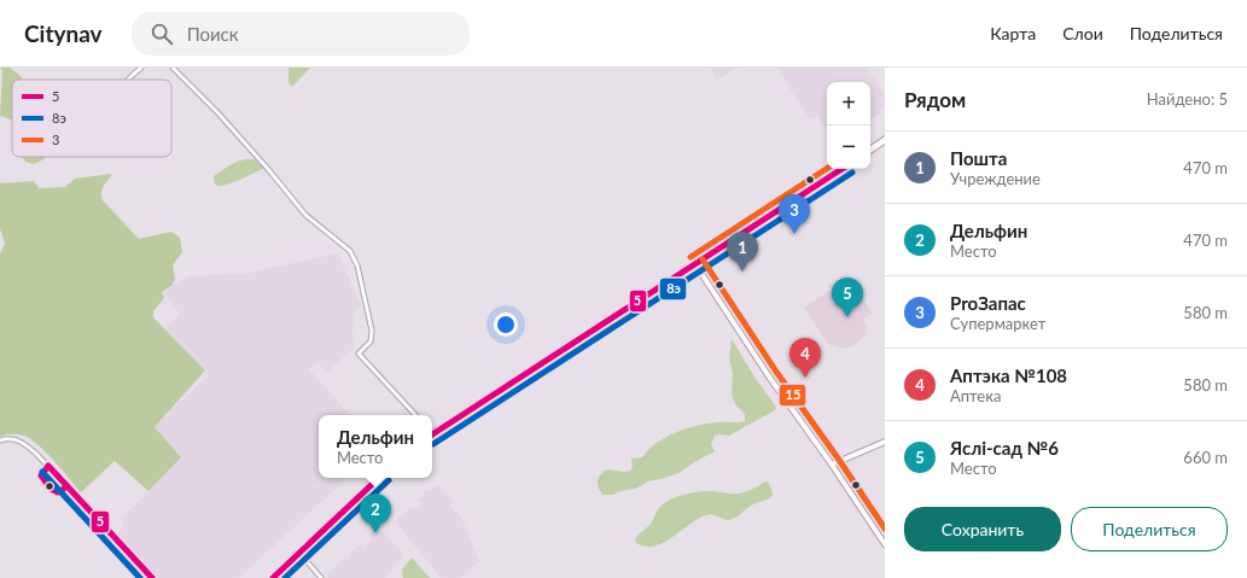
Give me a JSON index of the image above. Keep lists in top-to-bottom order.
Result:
{
  "lines": ["transit line 15", "transit line 5", "transit line 8э"],
  "legend": ["5", "8э", "3"],
  "page": {
    "header": "Citynav",
    "search": "Поиск",
    "nav": ["Карта", "Слои", "Поделиться"],
    "heading": ["Рядом", "Найдено: 5"],
    "map_buttons": ["+", "−"],
    "list": [
      {
        "mark": "1",
        "name": "Пошта",
        "note": "Учреждение",
        "value": "470 m"
      },
      {
        "mark": "2",
        "name": "Дельфин",
        "note": "Место",
        "value": "470 m"
      },
      {
        "mark": "3",
        "name": "ProЗапас",
        "note": "Супермаркет",
        "value": "580 m"
      },
      {
        "mark": "4",
        "name": "Аптэка №108",
        "note": "Аптека",
        "value": "580 m"
      },
      {
        "mark": "5",
        "name": "Яслі-сад №6",
        "note": "Место",
        "value": "660 m"
      }
    ],
    "pins": [
      "3",
      "1",
      "5",
      "4",
      "2"
    ],
    "popup": ["Дельфин", "Место"],
    "buttons": ["Сохранить", "Поделиться"]
  }
}
